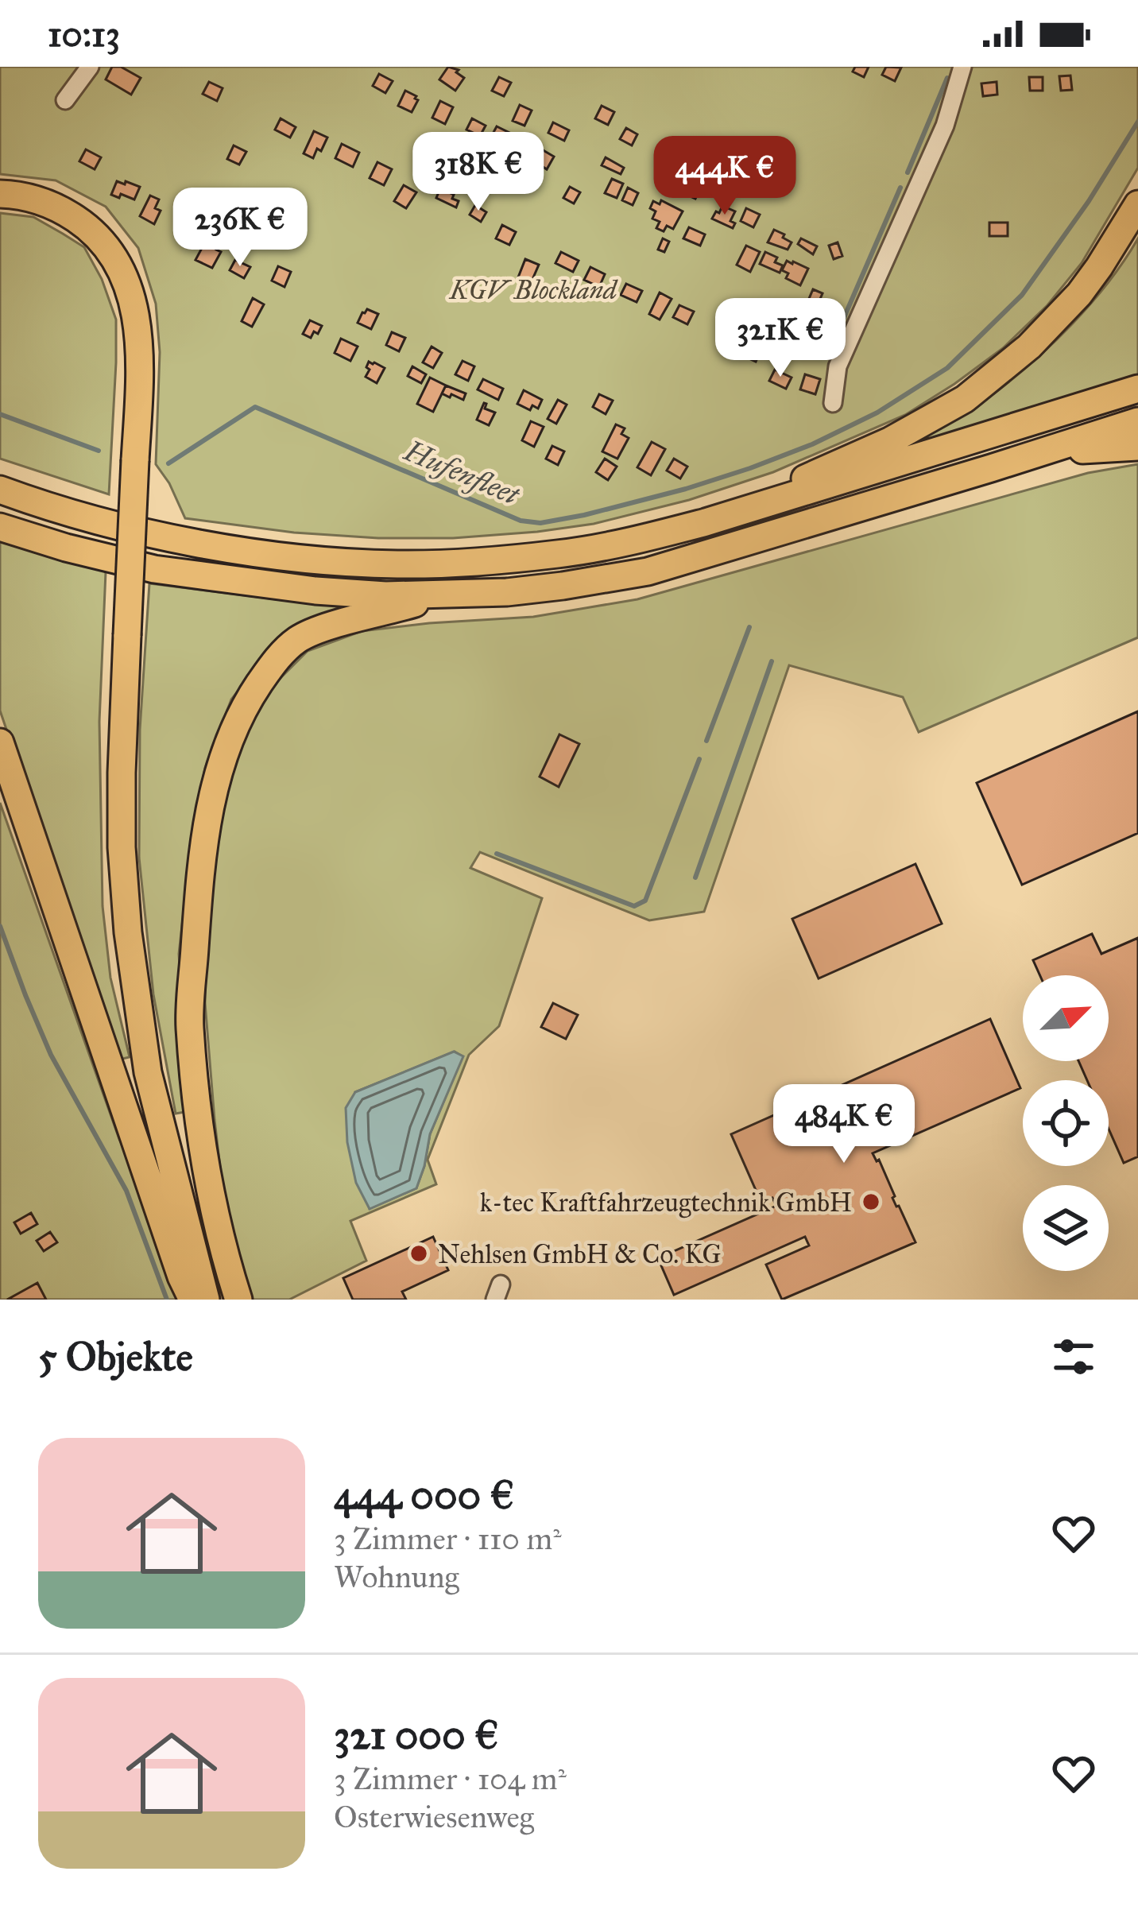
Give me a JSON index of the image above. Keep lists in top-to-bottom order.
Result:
{
  "water": ["Hufenfleet"],
  "parks": ["KGV Blockland"],
  "places": ["k-tec Kraftfahrzeugtechnik GmbH", "Nehlsen GmbH & Co. KG"],
  "north": "top right",
  "page": {
    "status": "10:13",
    "price": [
      "318K €",
      "444K €",
      "236K €",
      "321K €",
      "484K €"
    ],
    "heading": "5 Objekte",
    "list": [
      {
        "name": "444 000 €",
        "note": "3 Zimmer · 110 m² · Wohnung"
      },
      {
        "name": "321 000 €",
        "note": "3 Zimmer · 104 m² · Osterwiesenweg"
      }
    ]
  }
}
